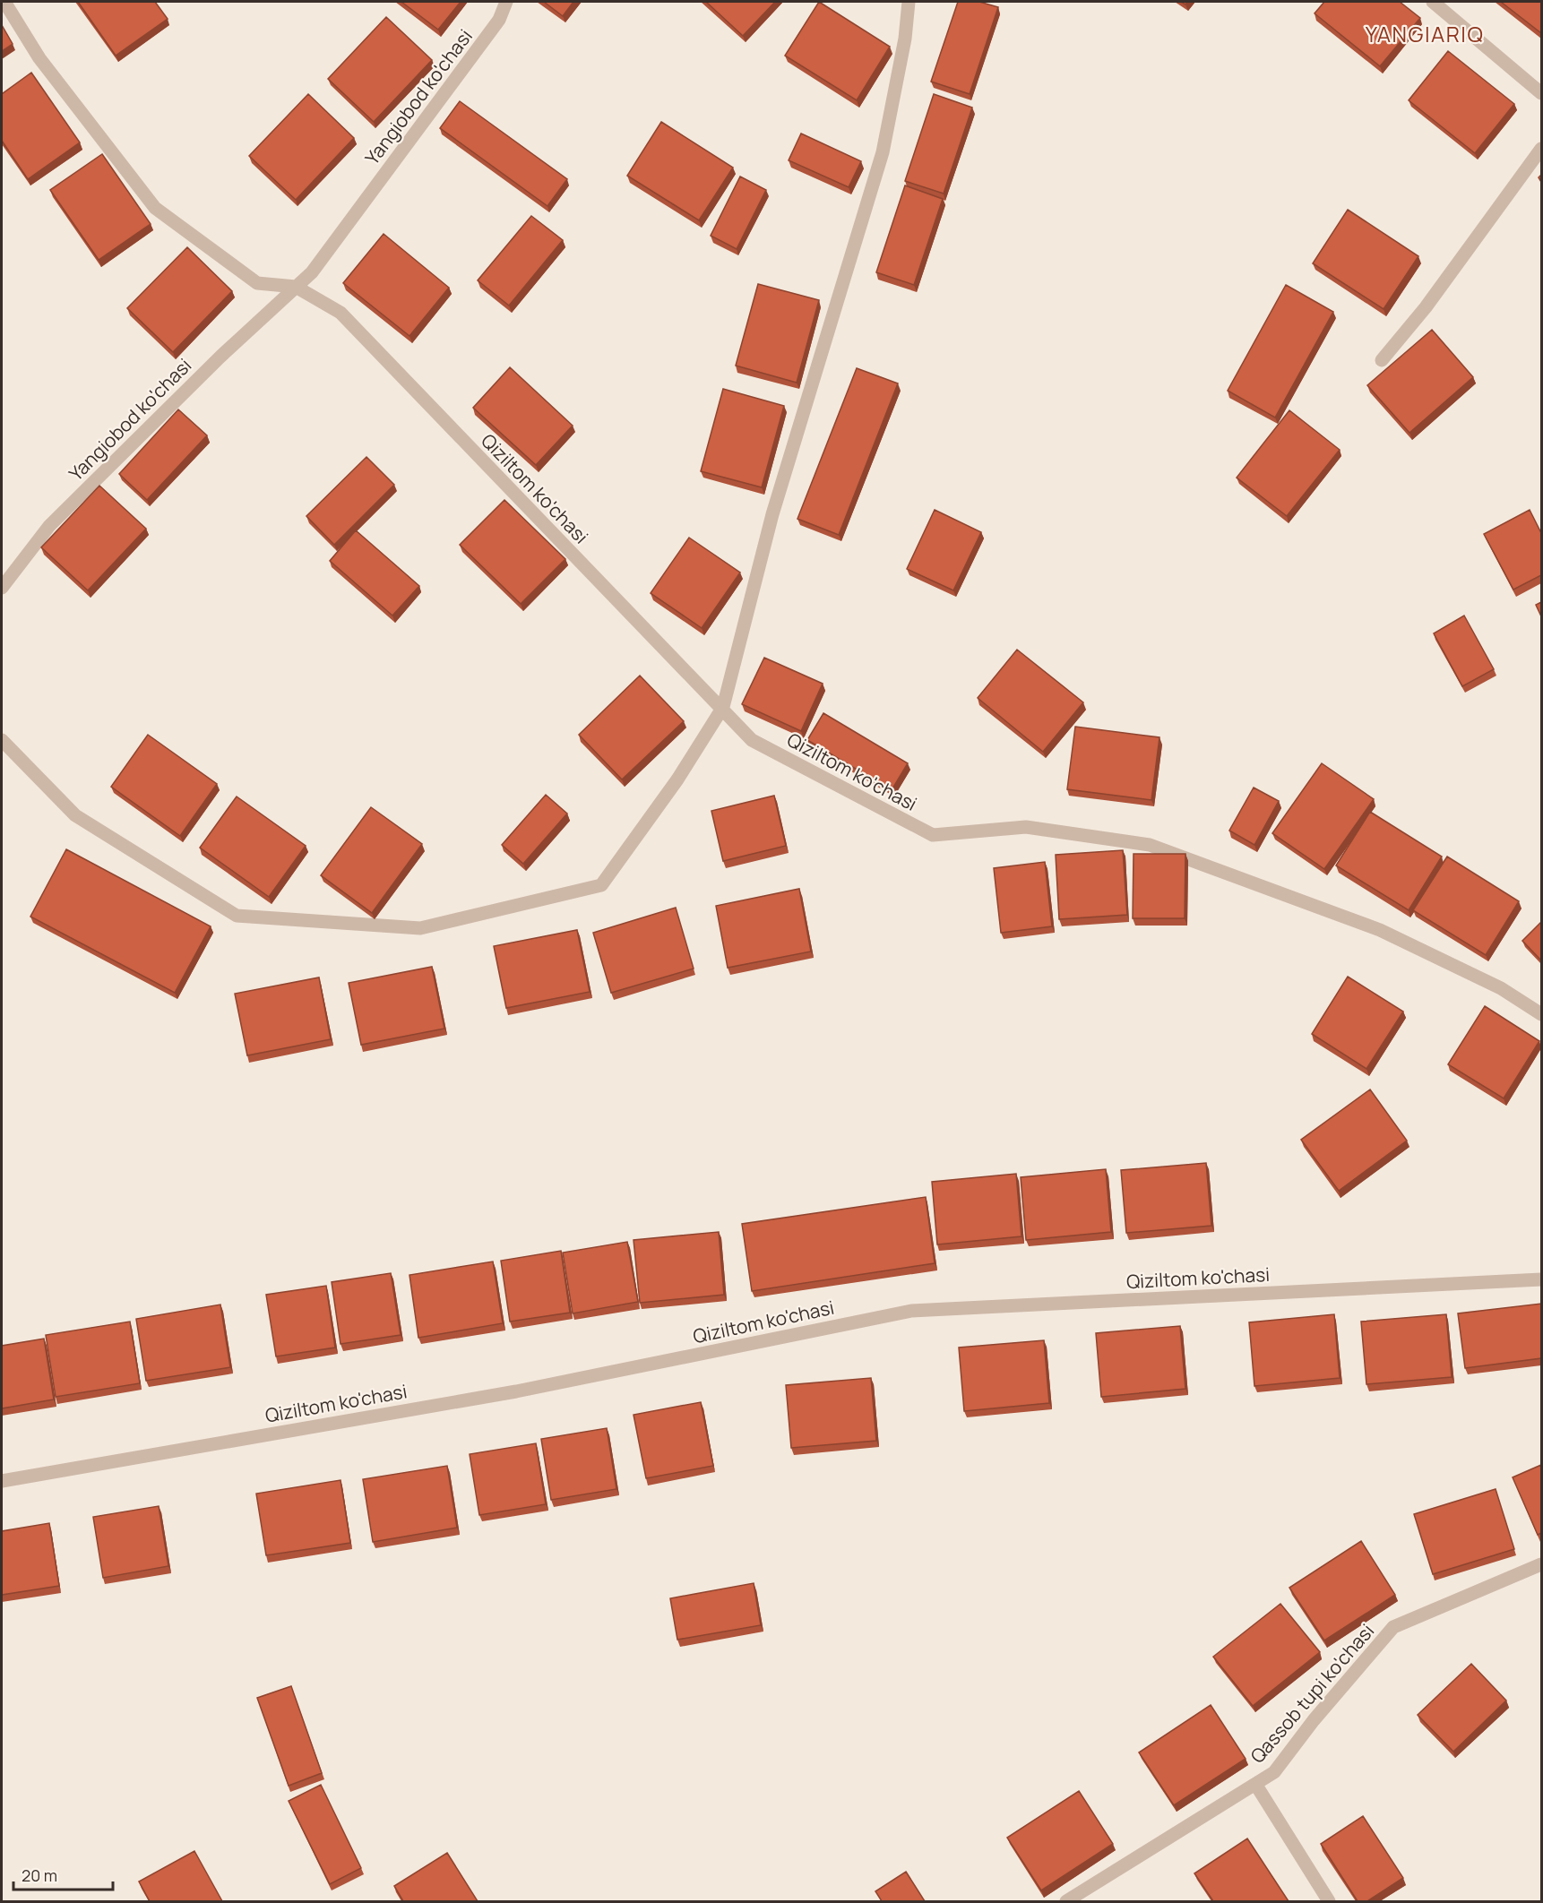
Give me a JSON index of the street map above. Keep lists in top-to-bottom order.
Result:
{
  "streets": {
    "street": ["Yangiobod ko'chasi", "Qiziltom ko'chasi", "Qassob tupi ko'chasi"]
  },
  "crossings": [
    ["Yangiobod ko'chasi", "Qiziltom ko'chasi"]
  ],
  "districts": ["YANGIARIQ"],
  "scale_bar": "20 m"
}
